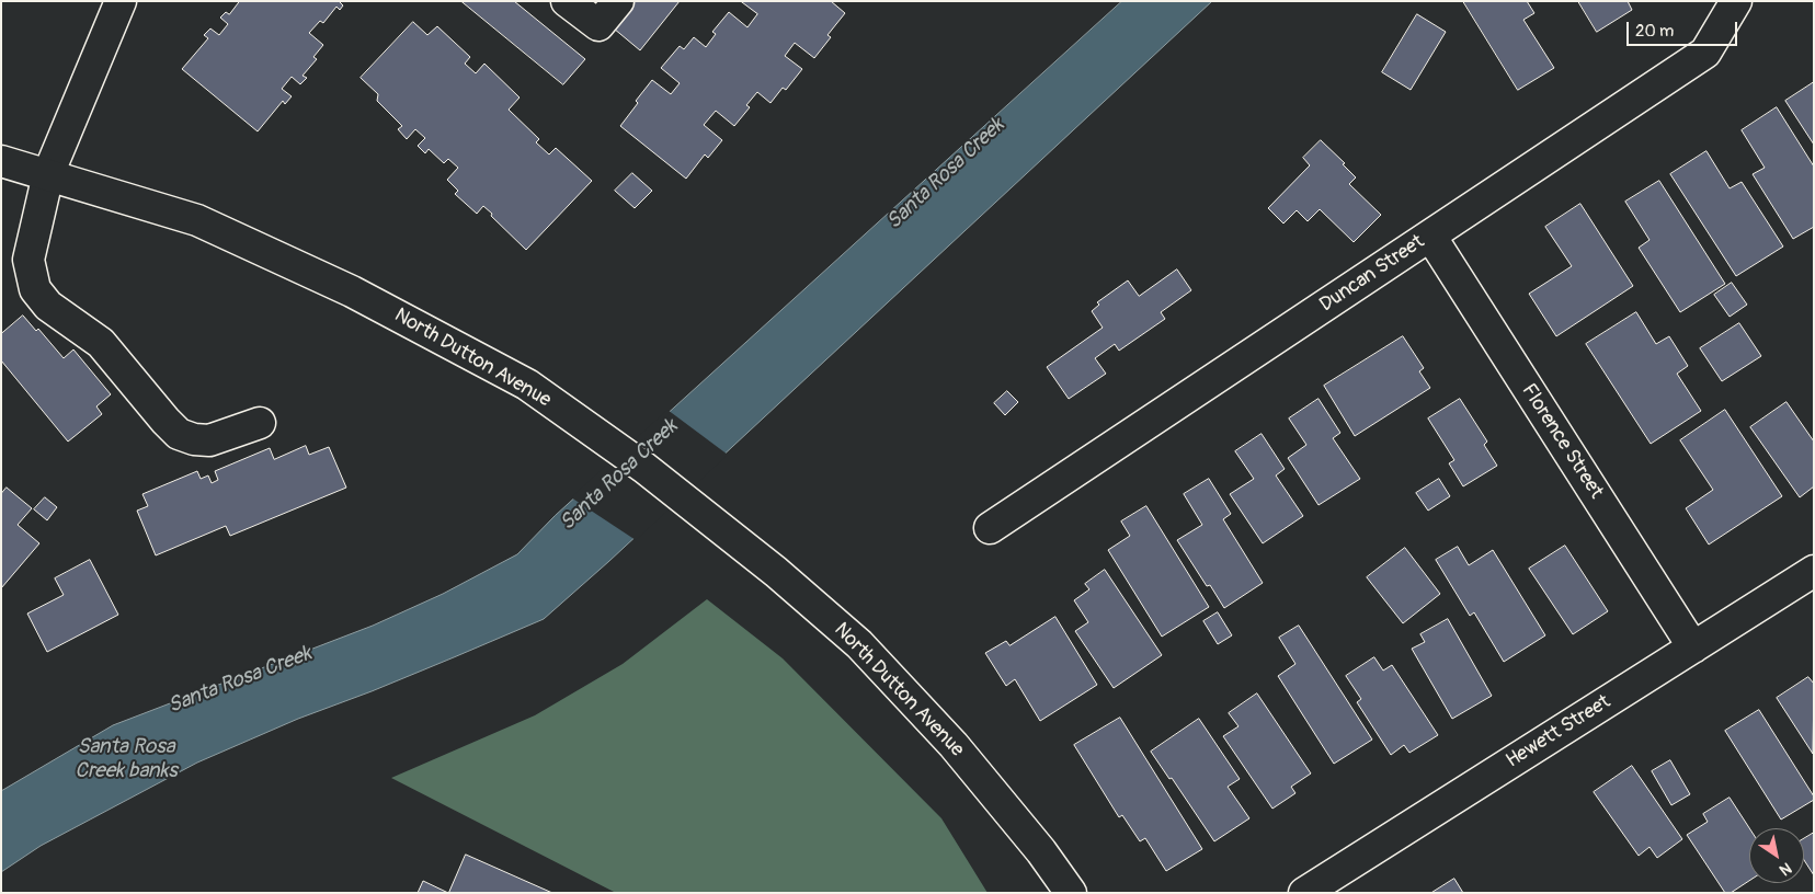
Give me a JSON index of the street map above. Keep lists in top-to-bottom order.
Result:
{
  "streets": {
    "street": [
      "Duncan Street",
      "North Dutton Avenue",
      "Florence Street",
      "Hewett Street"
    ]
  },
  "crossings": [
    ["Duncan Street", "Florence Street"],
    ["Florence Street", "Hewett Street"]
  ],
  "water": ["Santa Rosa Creek", "Santa Rosa Creek banks"],
  "scale_bar": "20 m",
  "north": "bottom right"
}
